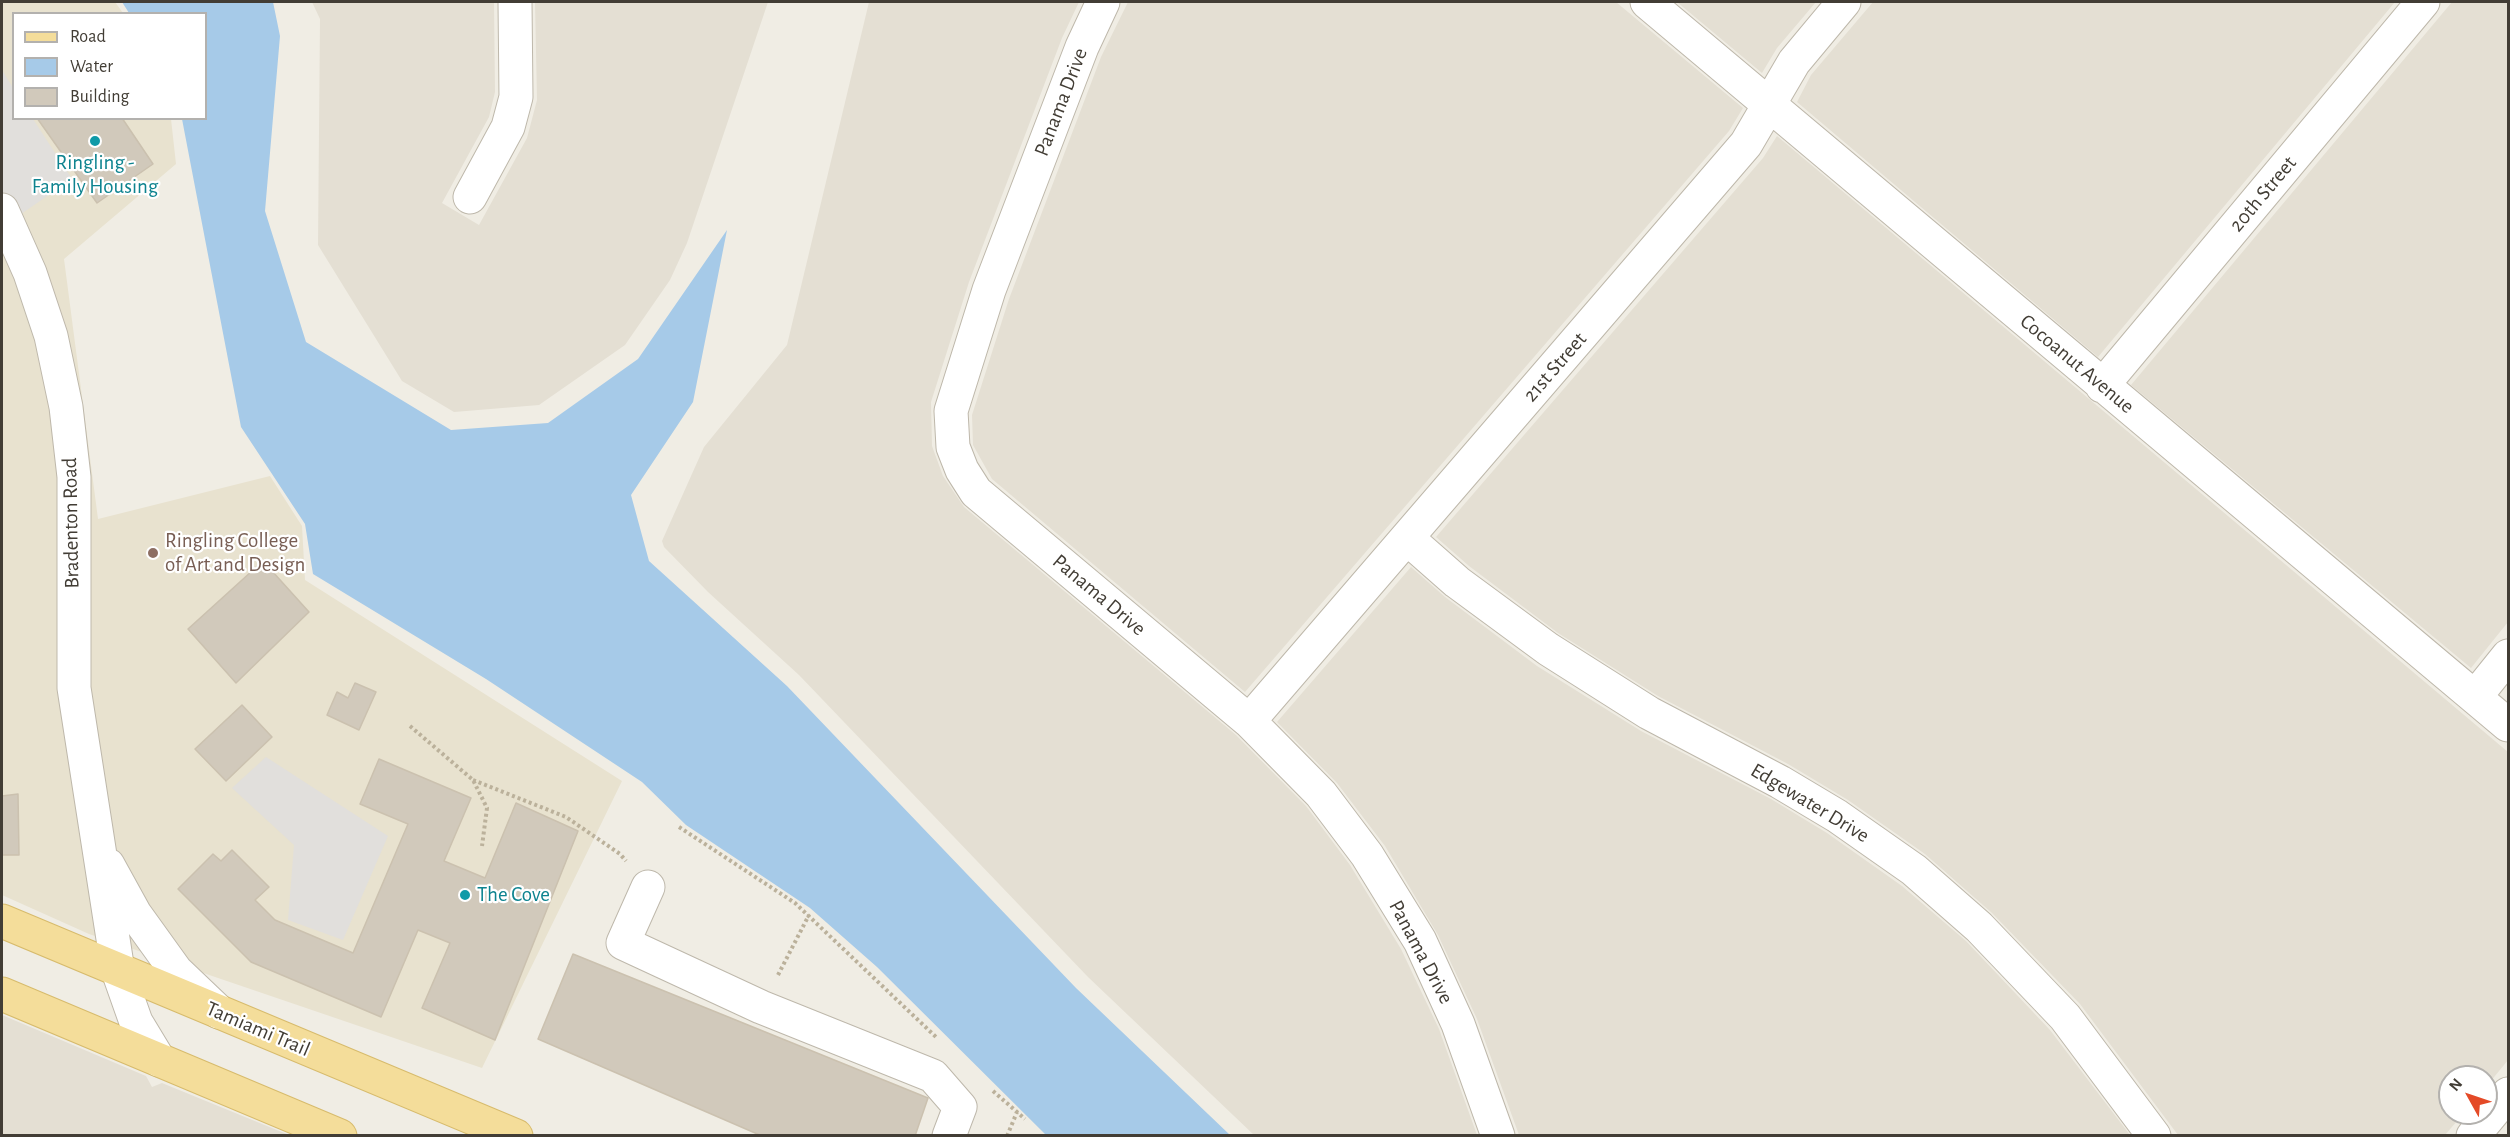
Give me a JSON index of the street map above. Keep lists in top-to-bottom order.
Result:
{
  "streets": {
    "main road": ["Tamiami Trail"],
    "street": [
      "Panama Drive",
      "20th Street",
      "Cocoanut Avenue",
      "21st Street",
      "Bradenton Road",
      "Edgewater Drive"
    ]
  },
  "crossings": [
    ["Panama Drive", "21st Street"],
    ["20th Street", "Cocoanut Avenue"],
    ["Cocoanut Avenue", "21st Street"],
    ["21st Street", "Edgewater Drive"],
    ["Bradenton Road", "Tamiami Trail"]
  ],
  "places": ["Ringling - Family Housing", "Ringling College of Art and Design", "The Cove"],
  "legend": ["Road", "Water", "Building"],
  "north": "top left"
}
